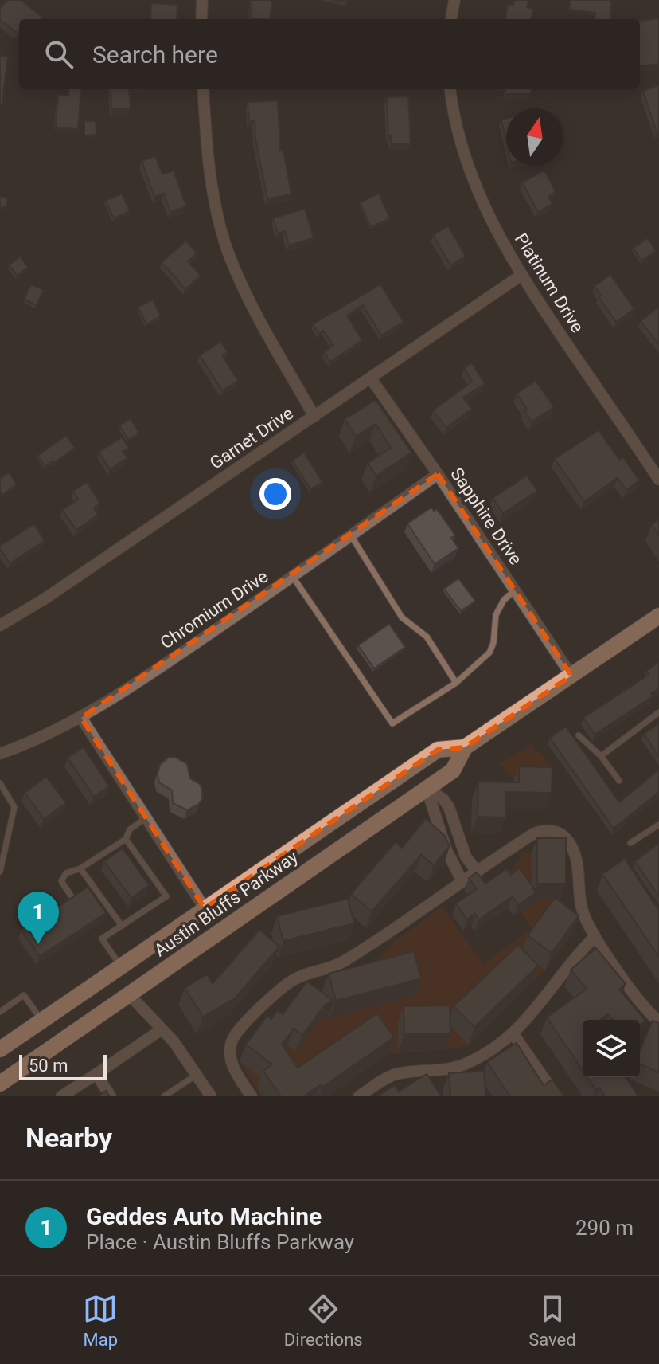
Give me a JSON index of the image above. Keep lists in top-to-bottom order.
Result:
{
  "streets": {
    "main road": ["Austin Bluffs Parkway"],
    "street": [
      "Platinum Drive",
      "Garnet Drive",
      "Sapphire Drive",
      "Chromium Drive"
    ]
  },
  "crossings": [
    ["Platinum Drive", "Garnet Drive"],
    ["Garnet Drive", "Sapphire Drive"],
    ["Sapphire Drive", "Chromium Drive"],
    ["Sapphire Drive", "Austin Bluffs Parkway"]
  ],
  "scale_bar": "50 m",
  "north": "top",
  "page": {
    "search": "Search here",
    "pins": "1",
    "scale": "50 m",
    "heading": "Nearby",
    "list": [
      {
        "mark": "1",
        "name": "Geddes Auto Machine",
        "note": "Place · Austin Bluffs Parkway",
        "value": "290 m"
      }
    ],
    "nav": ["Map", "Directions", "Saved"]
  }
}
